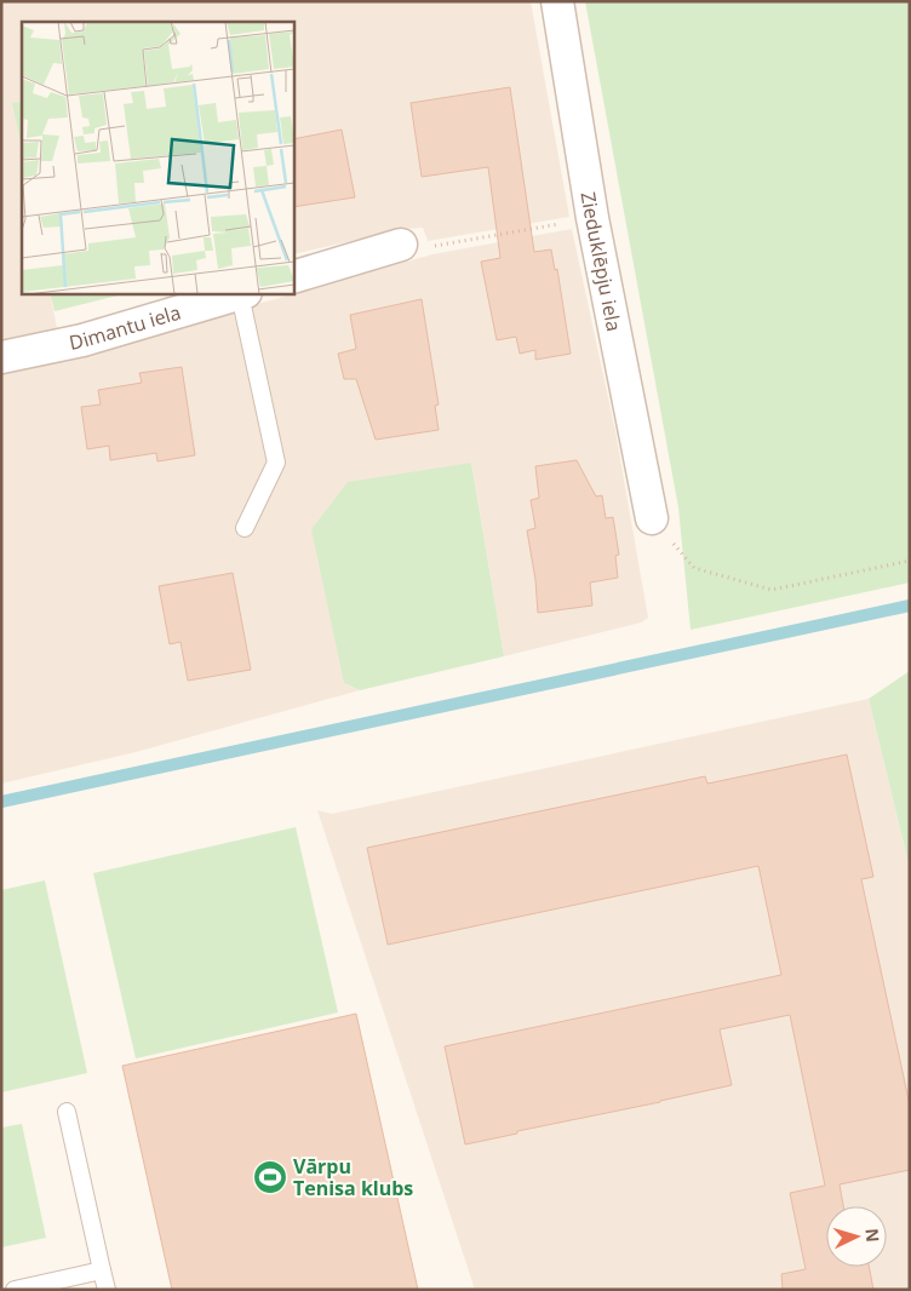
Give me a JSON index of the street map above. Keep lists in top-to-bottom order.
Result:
{
  "streets": {
    "street": ["Zieduklēpju iela", "Dimantu iela"]
  },
  "places": {
    "sports": ["Vārpu Tenisa klubs"]
  },
  "north": "right"
}
